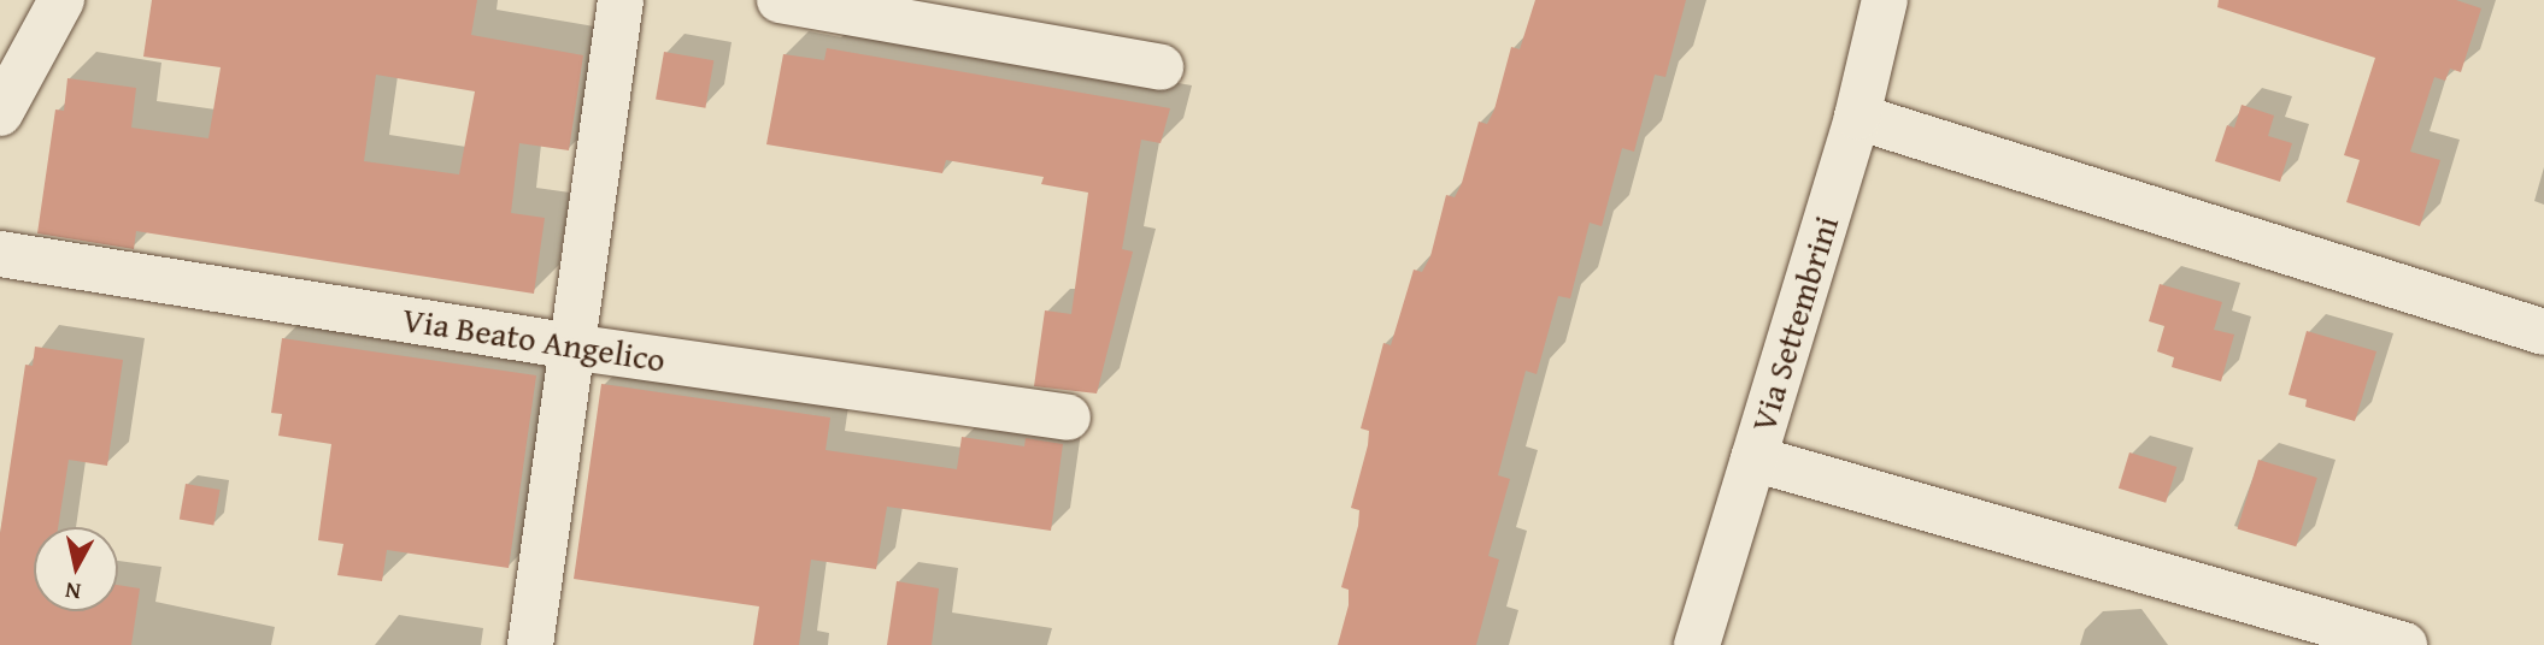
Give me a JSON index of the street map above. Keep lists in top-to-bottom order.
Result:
{
  "streets": {
    "street": ["Via Settembrini", "Via Beato Angelico"]
  },
  "north": "bottom"
}
